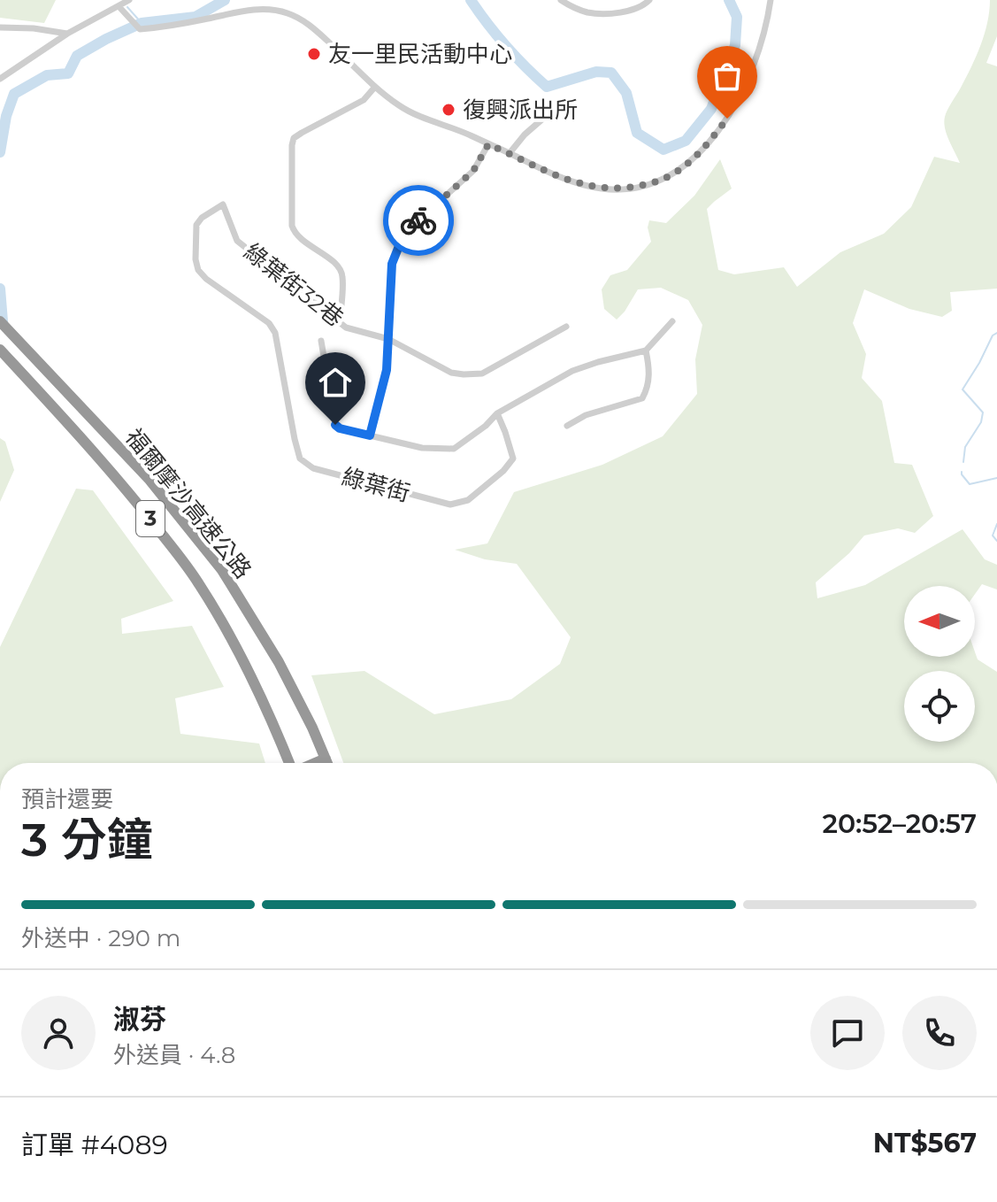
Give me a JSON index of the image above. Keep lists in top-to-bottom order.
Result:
{
  "streets": {
    "highway": ["福爾摩沙高速公路", "3"],
    "street": ["綠葉街32巷", "綠葉街"]
  },
  "crossings": [
    ["綠葉街32巷", "綠葉街"]
  ],
  "places": ["友一里民活動中心", "復興派出所"],
  "north": "left",
  "page": {
    "heading": ["3 分鐘", "預計還要", "20:52–20:57"],
    "panel": [
      "淑芬",
      "外送員 · 4.8",
      "訂單 #4089",
      "NT$567"
    ],
    "bar": "外送中 · 290 m"
  }
}
